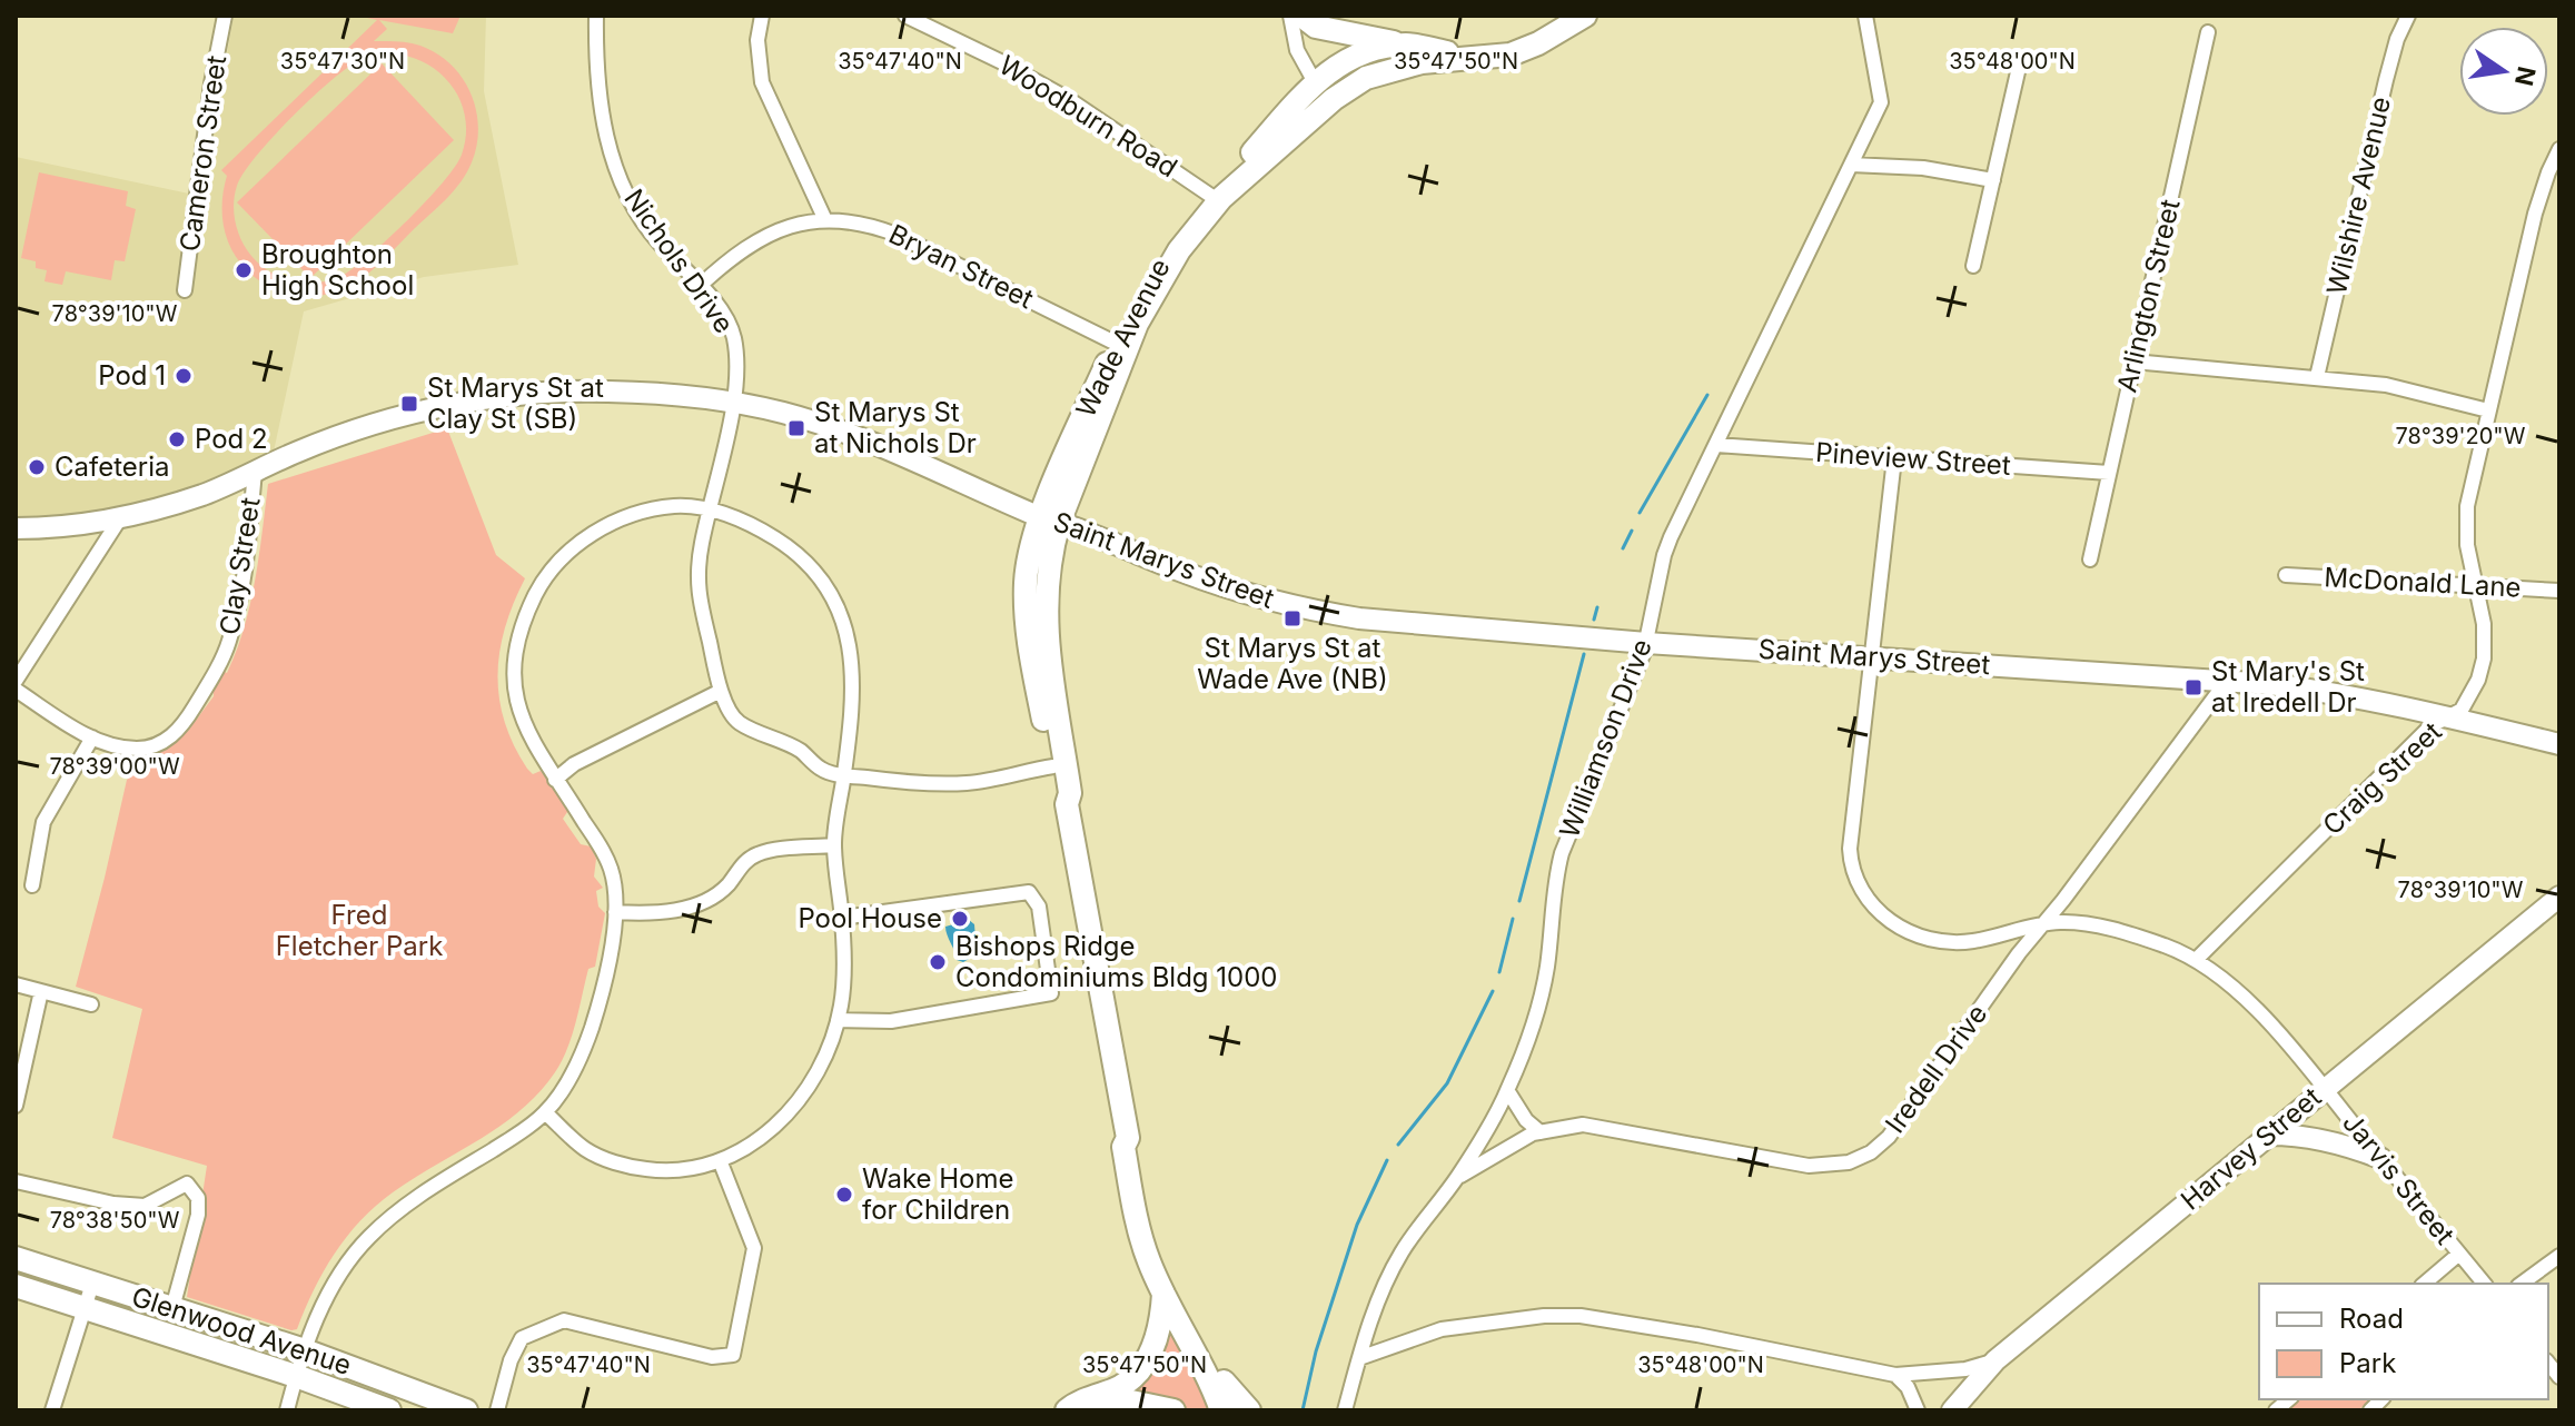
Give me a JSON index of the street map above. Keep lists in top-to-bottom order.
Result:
{
  "streets": {
    "main road": [
      "Wade Avenue",
      "Saint Marys Street",
      "Harvey Street",
      "Glenwood Avenue"
    ],
    "street": [
      "Woodburn Road",
      "Cameron Street",
      "Wilshire Avenue",
      "Nichols Drive",
      "Bryan Street",
      "Arlington Street",
      "Pineview Street",
      "Clay Street",
      "McDonald Lane",
      "Williamson Drive",
      "Craig Street",
      "Iredell Drive",
      "Jarvis Street"
    ]
  },
  "crossings": [
    ["Woodburn Road", "Wade Avenue"],
    ["Nichols Drive", "Bryan Street"],
    ["Nichols Drive", "Saint Marys Street"],
    ["Bryan Street", "Wade Avenue"],
    ["Arlington Street", "Pineview Street"],
    ["Wade Avenue", "Saint Marys Street"],
    ["Pineview Street", "Williamson Drive"],
    ["Pineview Street", "Jarvis Street"],
    ["Saint Marys Street", "Clay Street"],
    ["Saint Marys Street", "Williamson Drive"],
    ["Saint Marys Street", "Craig Street"],
    ["Saint Marys Street", "Iredell Drive"],
    ["Saint Marys Street", "Jarvis Street"],
    ["McDonald Lane", "Craig Street"],
    ["Williamson Drive", "Iredell Drive"],
    ["Craig Street", "Jarvis Street"],
    ["Iredell Drive", "Jarvis Street"],
    ["Harvey Street", "Jarvis Street"]
  ],
  "parks": ["Fred Fletcher Park"],
  "places": {
    "other": [
      "Broughton High School",
      "Pod 1",
      "Pod 2",
      "Cafeteria",
      "Pool House",
      "Bishops Ridge Condominiums Bldg 1000",
      "Wake Home for Children"
    ],
    "transit": [
      "St Marys St at Clay St (SB)",
      "St Marys St at Nichols Dr",
      "St Marys St at Wade Ave (NB)",
      "St Mary's St at Iredell Dr"
    ]
  },
  "legend": ["Road", "Park"],
  "north": "right",
  "coordinates": [
    "35°47'30\"N",
    "35°47'40\"N",
    "35°47'50\"N",
    "35°48'00\"N",
    "78°39'10\"W",
    "78°39'20\"W",
    "78°39'00\"W",
    "78°38'50\"W"
  ]
}
